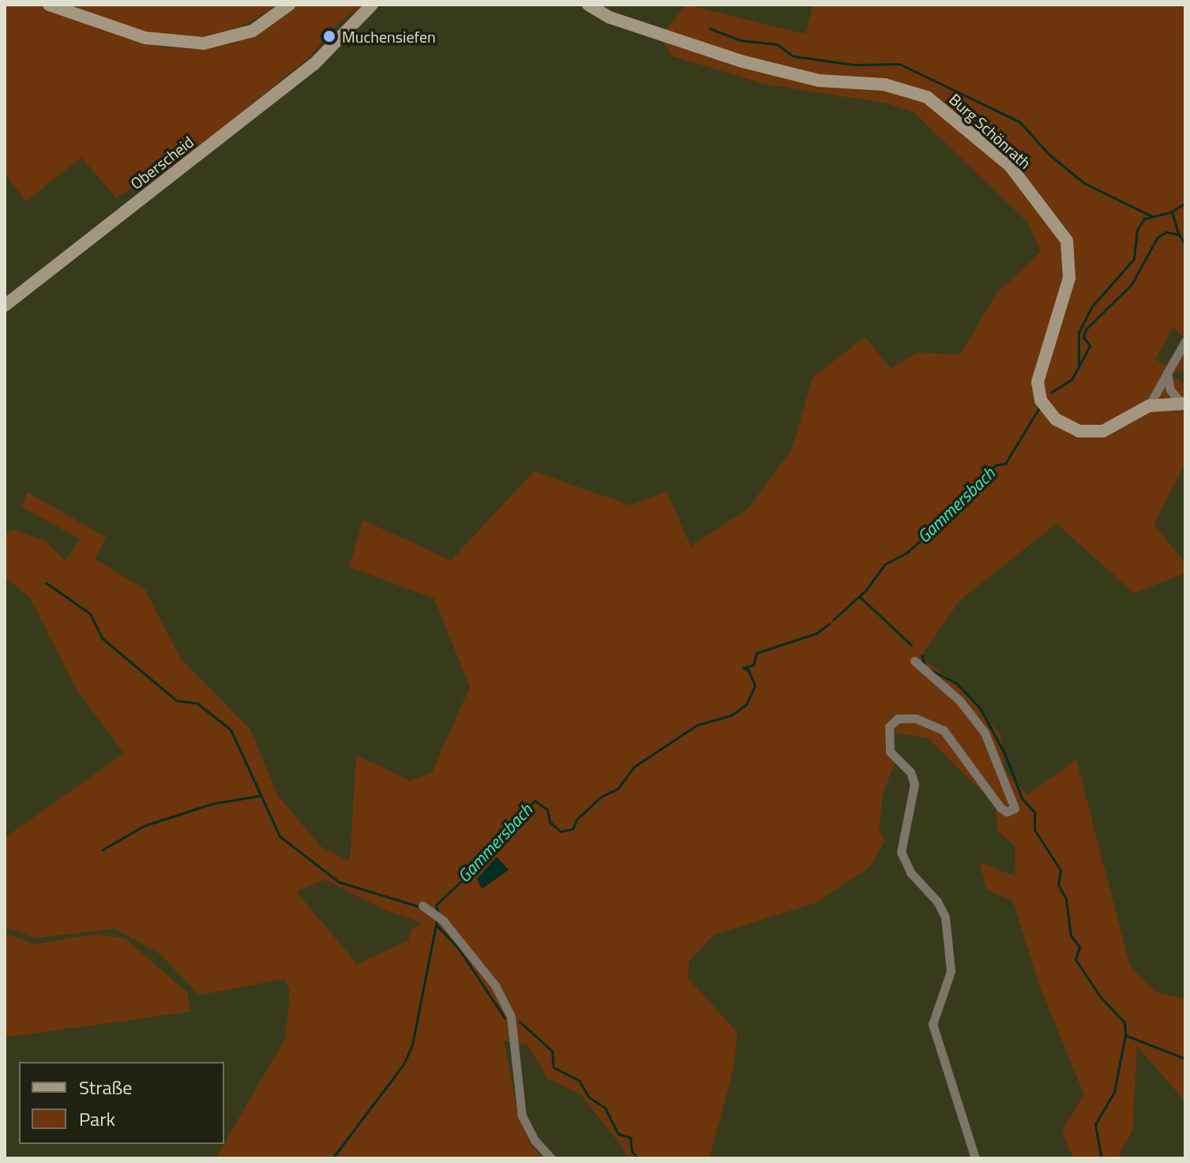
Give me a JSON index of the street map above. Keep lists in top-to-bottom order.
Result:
{
  "streets": {
    "street": ["Burg Schönrath", "Oberscheid"]
  },
  "water": ["Gammersbach"],
  "places": ["Muchensiefen"],
  "legend": ["Straße", "Park"]
}
